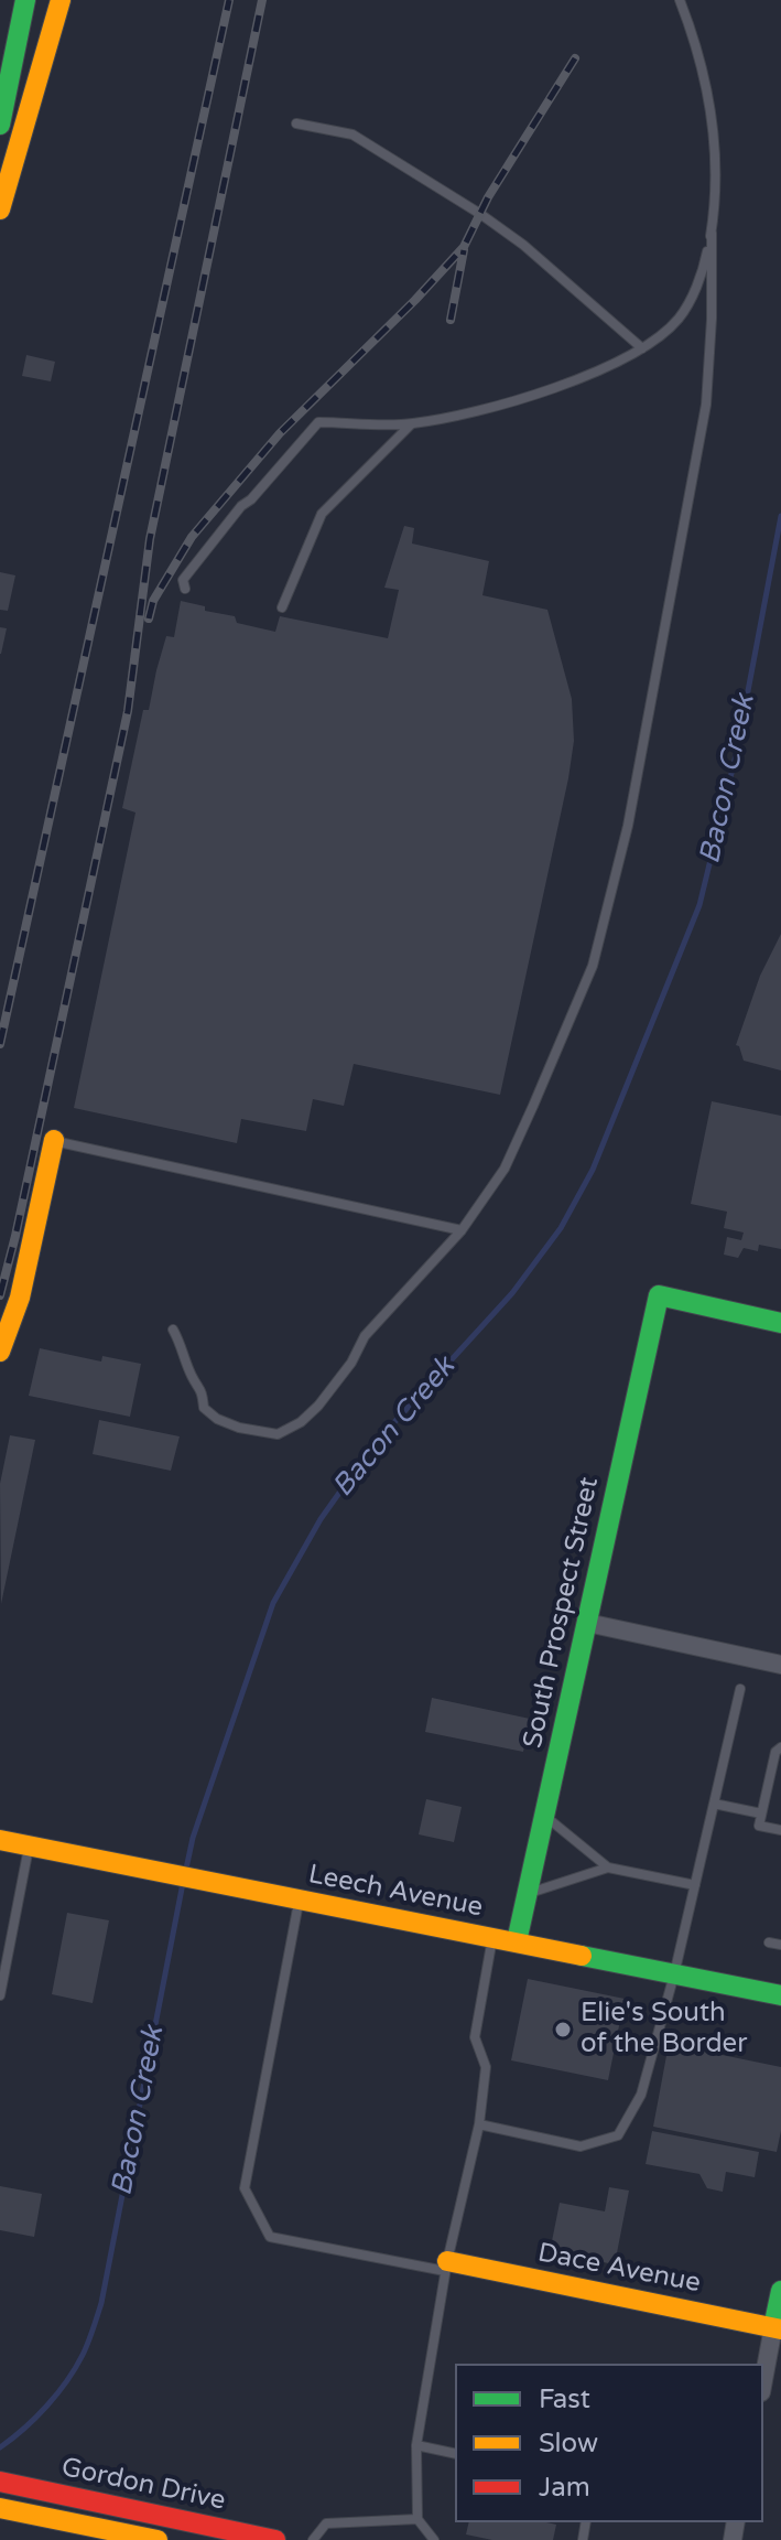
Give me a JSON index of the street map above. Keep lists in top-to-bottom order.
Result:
{
  "streets": {
    "main road": [
      "South Prospect Street",
      "Leech Avenue",
      "Dace Avenue",
      "Gordon Drive"
    ]
  },
  "crossings": [
    ["South Prospect Street", "Leech Avenue"]
  ],
  "water": ["Bacon Creek"],
  "places": ["Elie's South of the Border"],
  "legend": ["Fast", "Slow", "Jam"]
}
